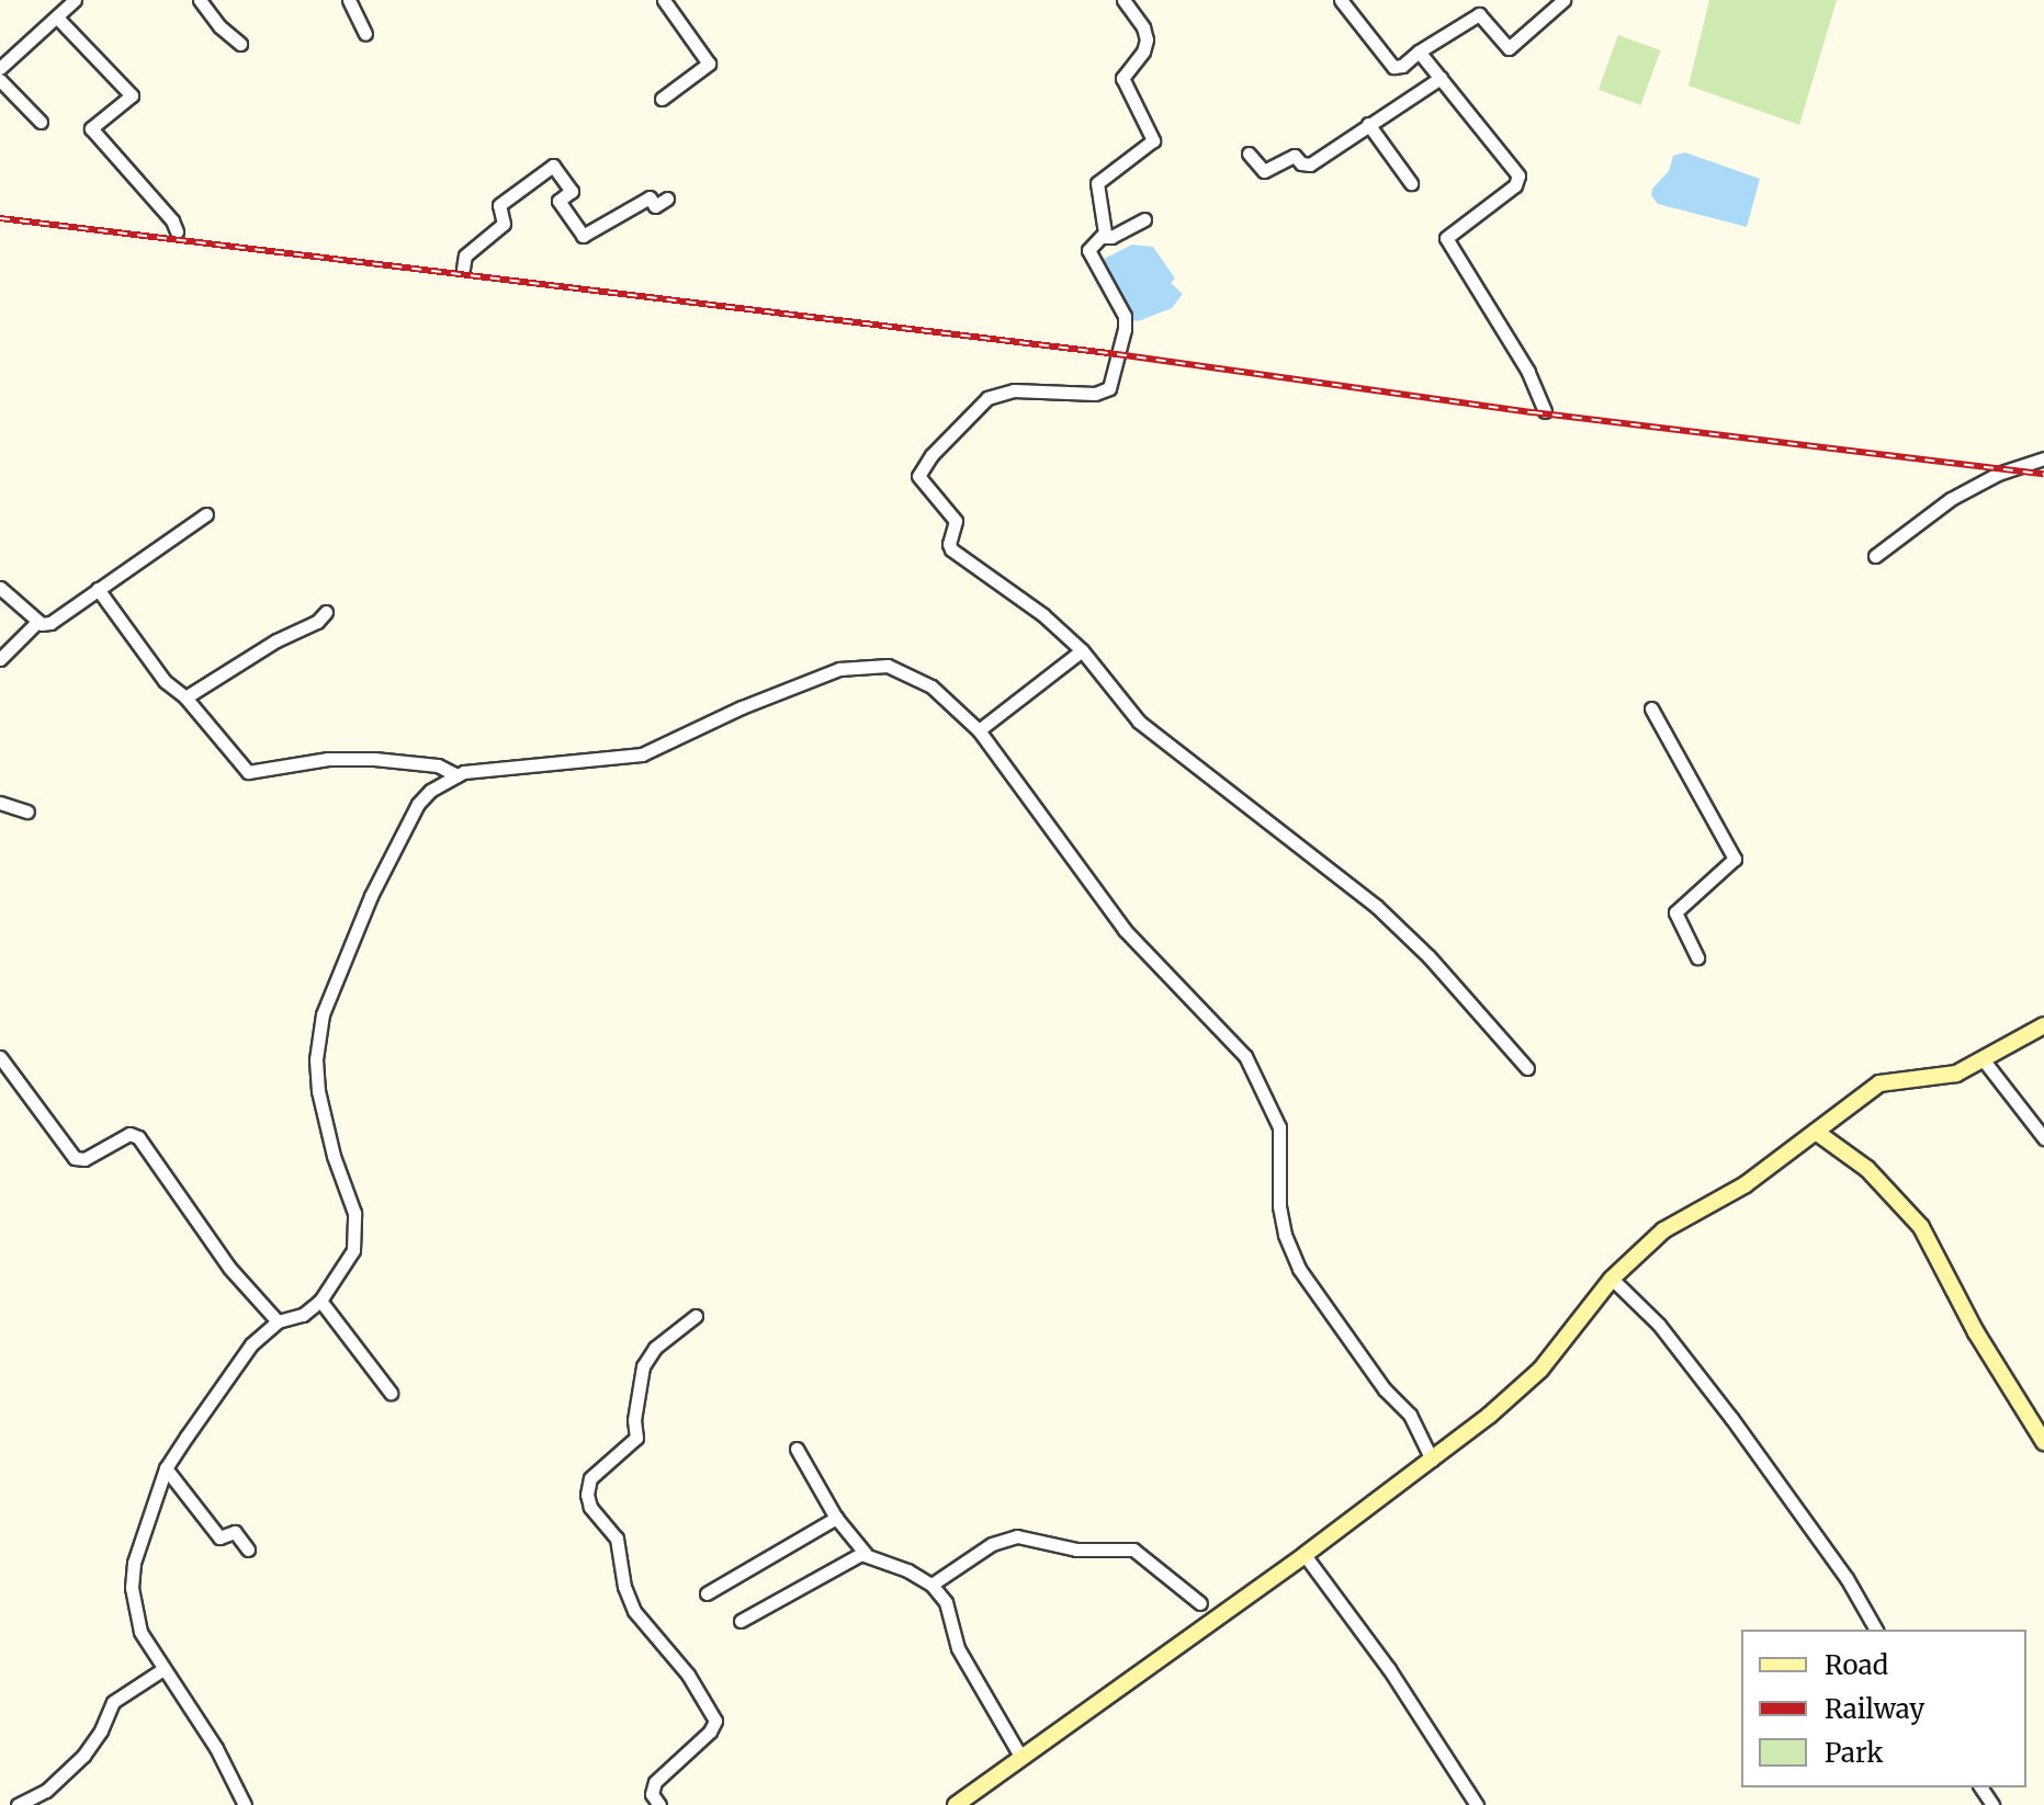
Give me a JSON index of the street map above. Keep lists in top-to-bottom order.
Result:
{
  "legend": ["Road", "Railway", "Park"]
}
